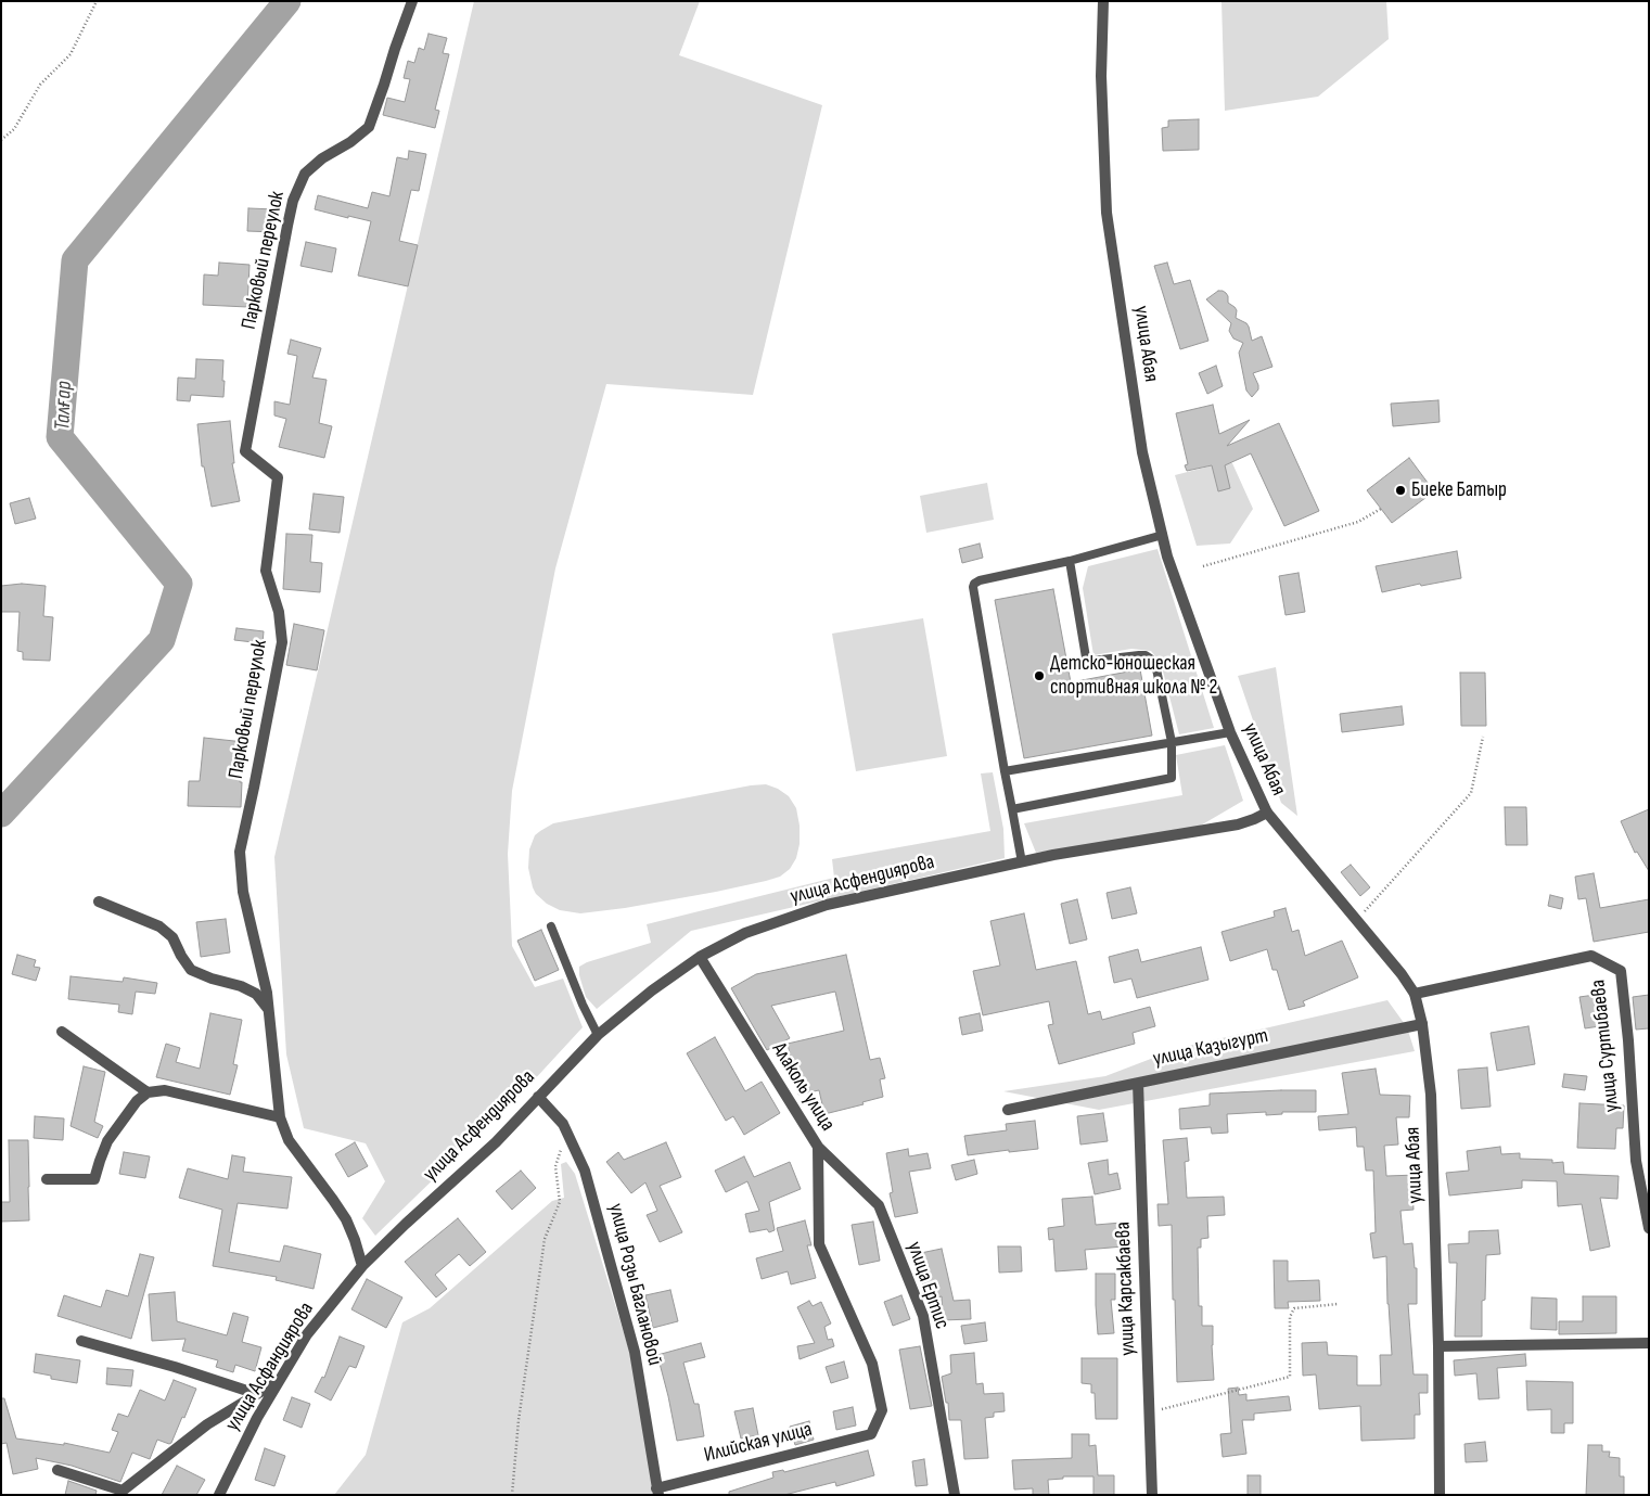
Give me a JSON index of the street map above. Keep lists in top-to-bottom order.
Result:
{
  "streets": {
    "street": [
      "Парковый переулок",
      "улица Абая",
      "улица Асфендиярова",
      "улица Суртибаева",
      "улица Казыгурт",
      "Алаколь улица",
      "улица Розы Баглановой",
      "улица Ертис",
      "улица Карсакбаева",
      "улица Асфандиярова",
      "Илийская улица"
    ]
  },
  "crossings": [
    ["Парковый переулок", "улица Асфендиярова"],
    ["Парковый переулок", "улица Асфандиярова"],
    ["улица Абая", "улица Асфендиярова"],
    ["улица Абая", "улица Суртибаева"],
    ["улица Абая", "улица Казыгурт"],
    ["улица Асфендиярова", "Алаколь улица"],
    ["улица Асфендиярова", "улица Розы Баглановой"],
    ["улица Асфендиярова", "улица Асфандиярова"],
    ["улица Казыгурт", "улица Карсакбаева"],
    ["Алаколь улица", "улица Ертис"],
    ["Алаколь улица", "Илийская улица"],
    ["улица Розы Баглановой", "Илийская улица"]
  ],
  "water": ["Талғар"],
  "places": ["Биеке Батыр", "Детско-юношеская спортивная школа № 2"]
}
